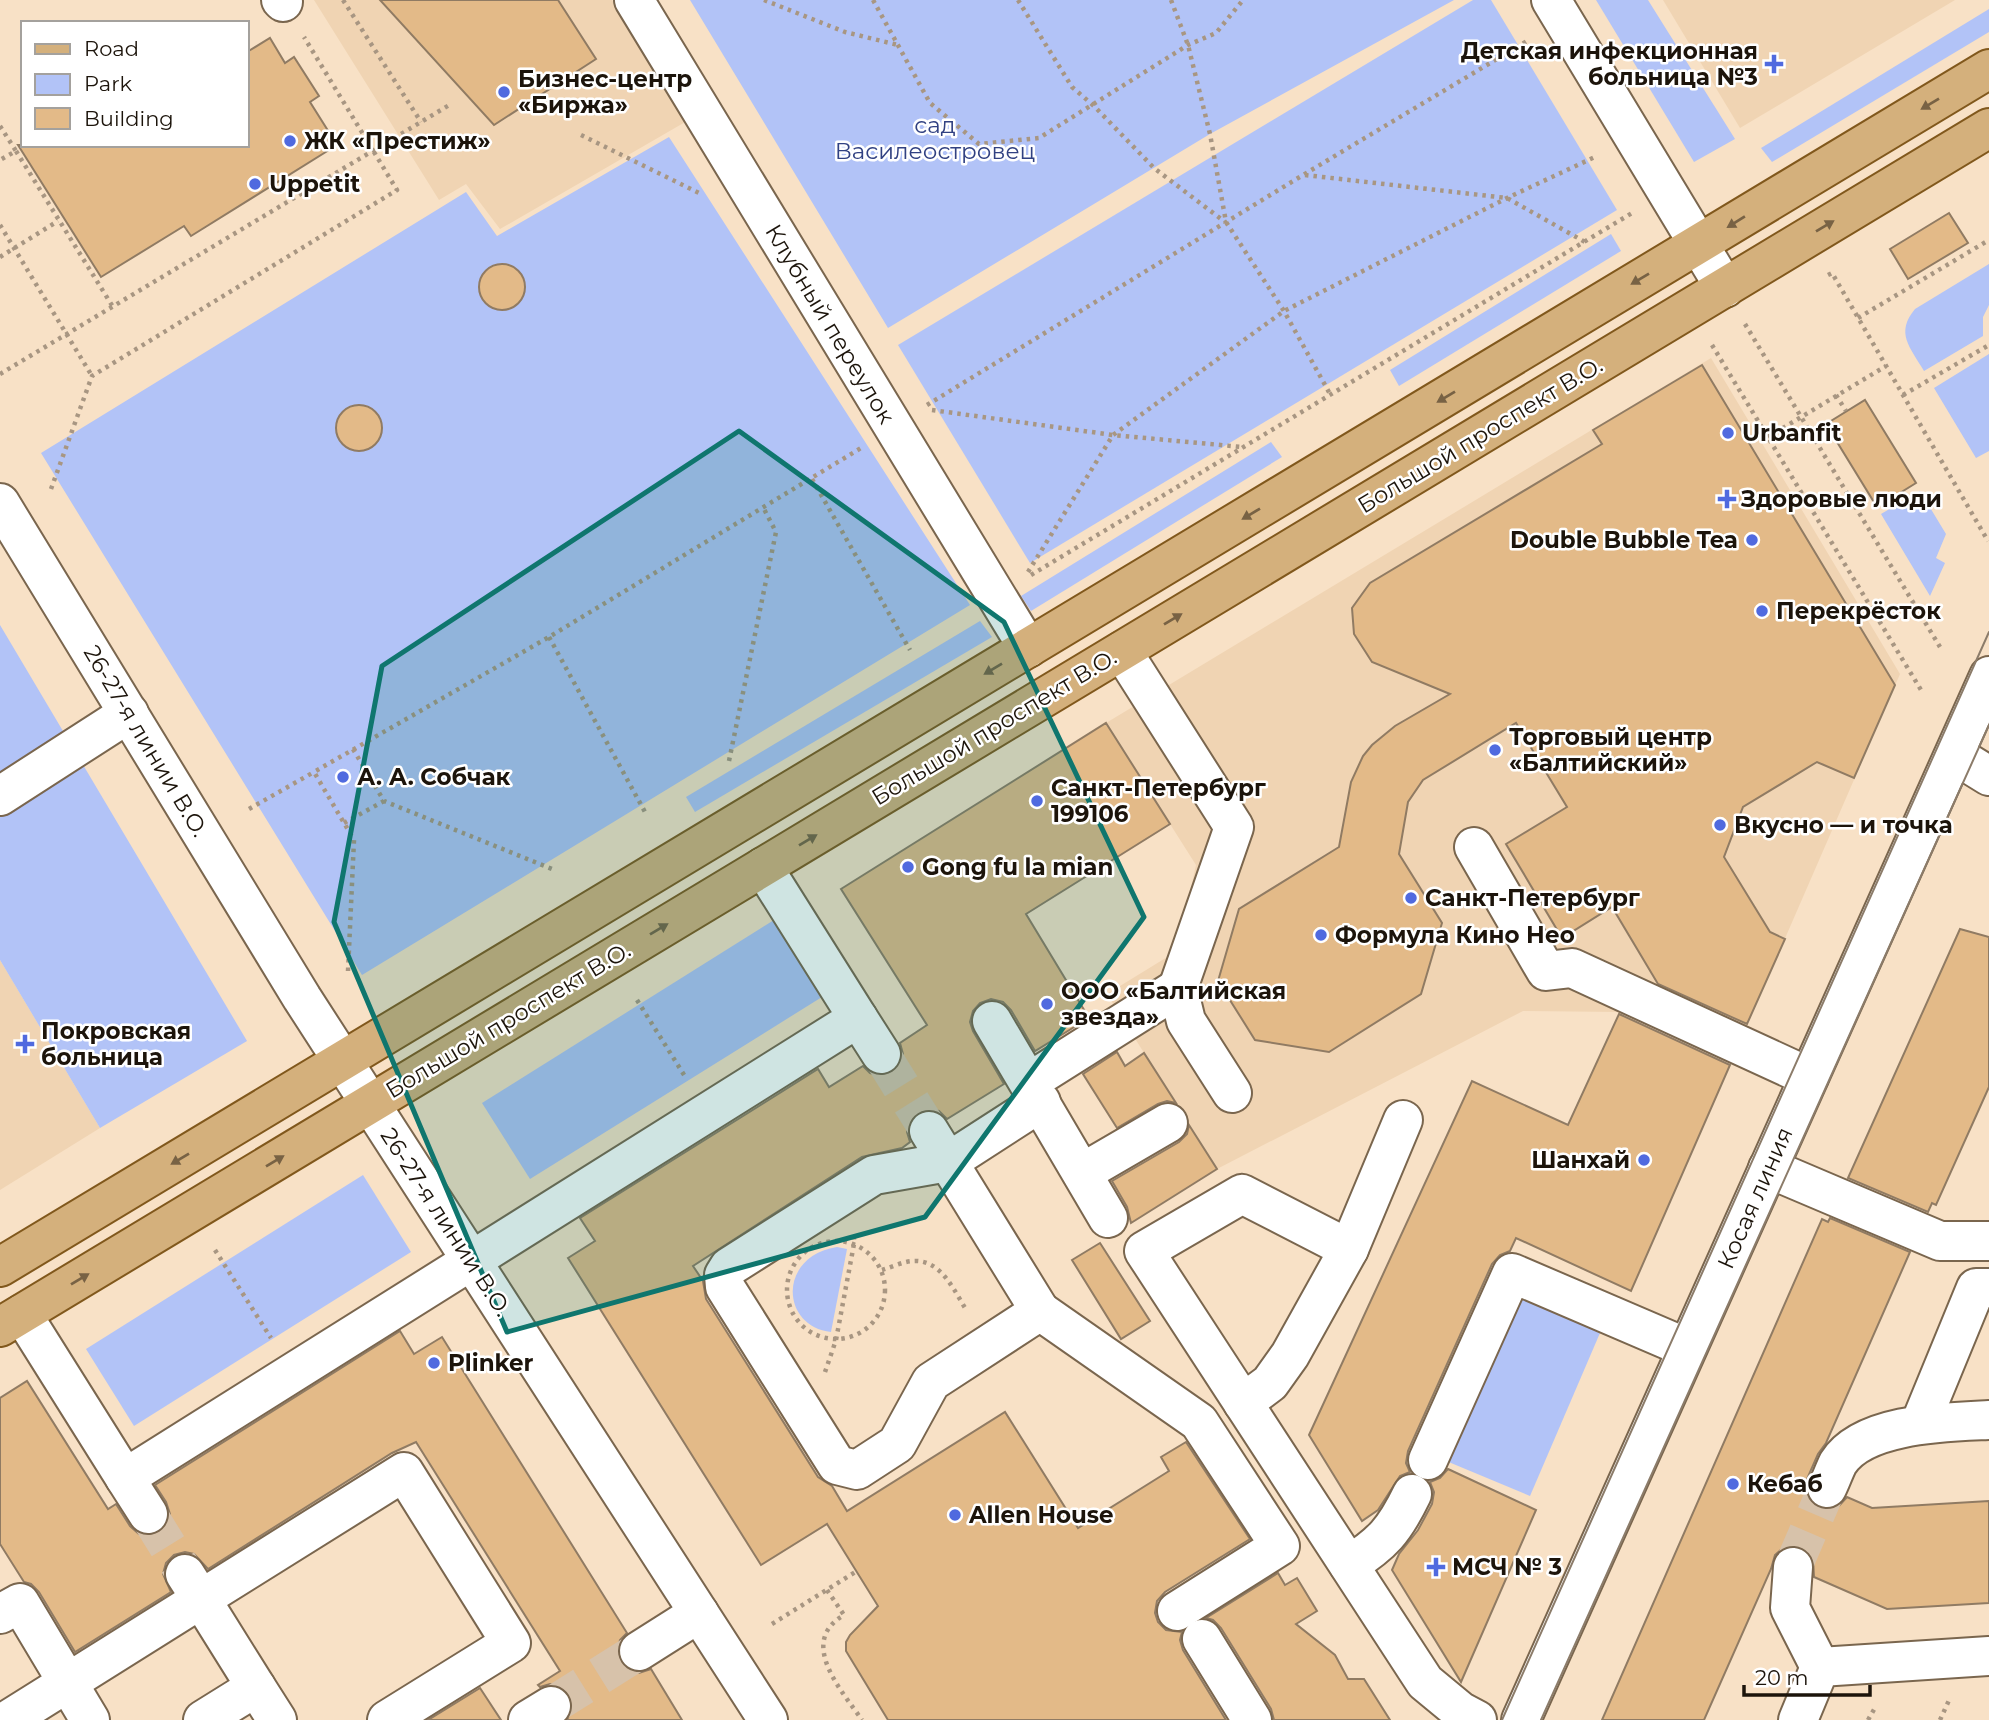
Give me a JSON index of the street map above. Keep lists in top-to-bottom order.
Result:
{
  "streets": {
    "main road": ["Большой проспект В.О."],
    "street": ["Клубный переулок", "26-27-я линии В.О.", "Косая линия"]
  },
  "crossings": [
    ["Большой проспект В.О.", "26-27-я линии В.О."]
  ],
  "parks": ["сад Василеостровец"],
  "places": {
    "health": [
      "Детская инфекционная больница №3",
      "Здоровые люди",
      "Покровская больница",
      "МСЧ № 3"
    ],
    "other": [
      "Бизнес-центр «Биржа»",
      "ЖК «Престиж»",
      "Uppetit",
      "Urbanfit",
      "Double Bubble Tea",
      "Перекрёсток",
      "Торговый центр «Балтийский»",
      "А. А. Собчак",
      "Санкт-Петербург 199106",
      "Вкусно — и точка",
      "Gong fu la mian",
      "Санкт-Петербург",
      "Формула Кино Нео",
      "ООО «Балтийская звезда»",
      "Шанхай",
      "Plinker",
      "Кебаб",
      "Allen House"
    ]
  },
  "legend": ["Road", "Park", "Building"],
  "scale_bar": "20 m"
}
